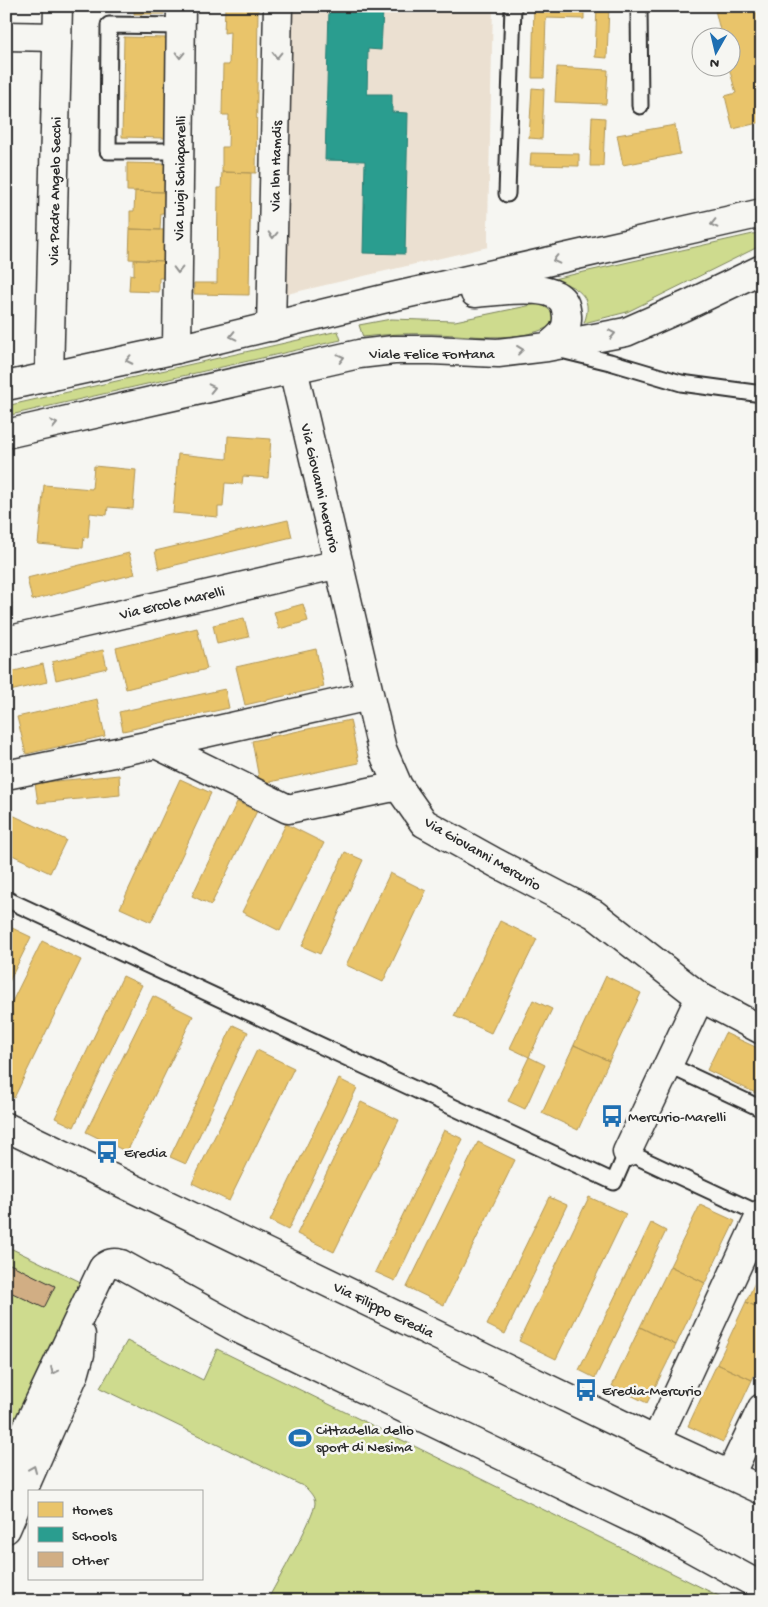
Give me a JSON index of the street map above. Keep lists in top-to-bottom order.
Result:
{
  "streets": {
    "street": [
      "Via Ibn Hamdis",
      "Via Luigi Schiaparelli",
      "Via Padre Angelo Secchi",
      "Viale Felice Fontana",
      "Via Giovanni Mercurio",
      "Via Ercole Marelli",
      "Via Filippo Eredia"
    ]
  },
  "crossings": [
    ["Viale Felice Fontana", "Via Giovanni Mercurio"],
    ["Via Giovanni Mercurio", "Via Ercole Marelli"]
  ],
  "one_way": ["Via Ibn Hamdis", "Via Luigi Schiaparelli"],
  "places": {
    "bus stop": ["Mercurio-Marelli", "Eredia", "Eredia-Mercurio"],
    "sports": ["Cittadella dello sport di Nesima"]
  },
  "legend": ["Homes", "Schools", "Other"],
  "north": "bottom"
}
